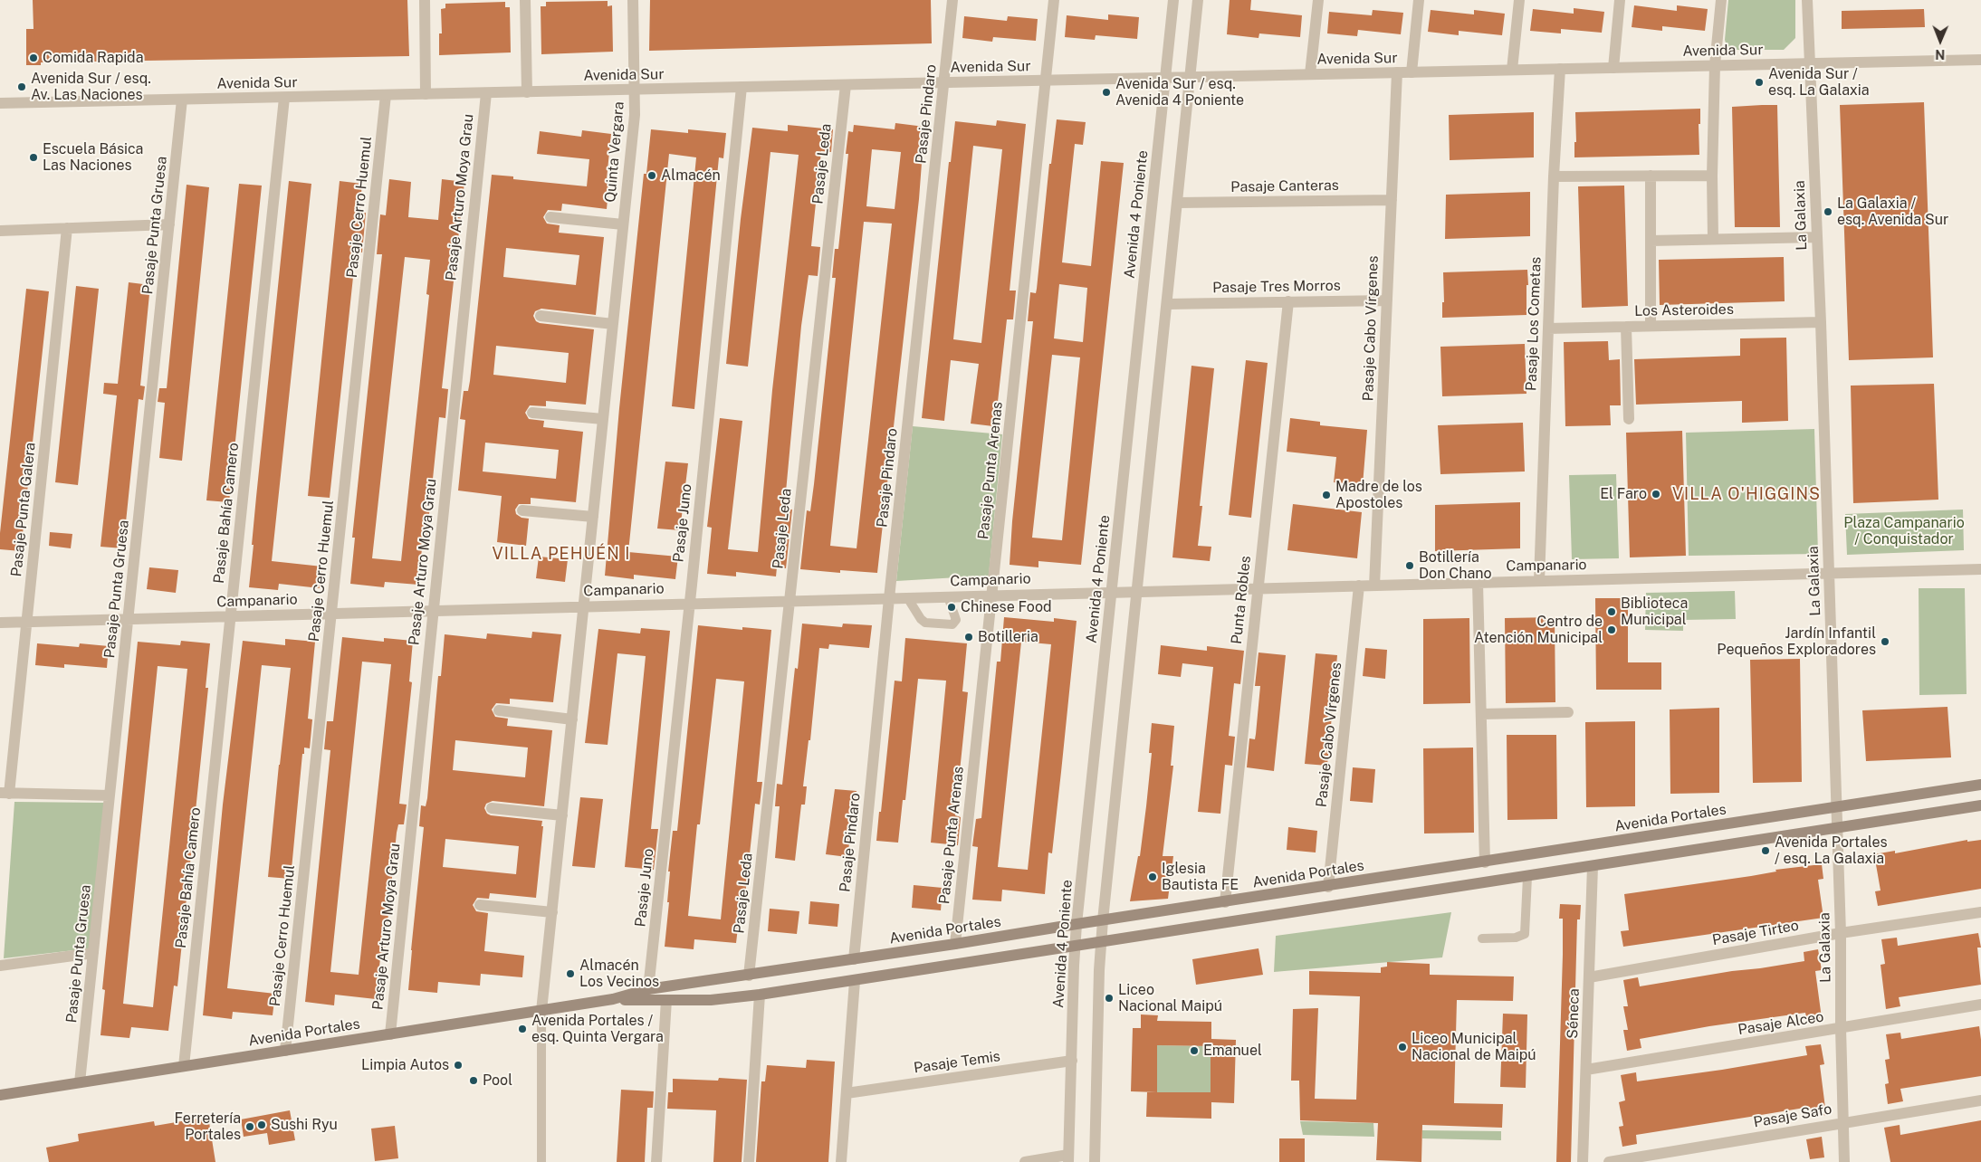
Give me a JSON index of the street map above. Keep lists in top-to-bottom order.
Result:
{
  "streets": {
    "main road": ["Avenida Portales"],
    "street": [
      "Avenida Sur",
      "Pasaje Pindaro",
      "Quinta Vergara",
      "Pasaje Leda",
      "Pasaje Canteras",
      "Pasaje Arturo Moya Grau",
      "Pasaje Cerro Huemul",
      "Avenida 4 Poniente",
      "La Galaxia",
      "Pasaje Punta Gruesa",
      "Pasaje Tres Morros",
      "Los Asteroides",
      "Pasaje Los Cometas",
      "Pasaje Cabo Vírgenes",
      "Pasaje Punta Arenas",
      "Pasaje Punta Galera",
      "Pasaje Bahía Camero",
      "Pasaje Juno",
      "Campanario",
      "Punta Robles",
      "Pasaje Tirteo",
      "Séneca",
      "Pasaje Alceo",
      "Pasaje Temis",
      "Pasaje Safo"
    ]
  },
  "crossings": [
    ["Avenida Sur", "Pasaje Pindaro"],
    ["Avenida Sur", "Quinta Vergara"],
    ["Avenida Sur", "Pasaje Leda"],
    ["Avenida Sur", "Pasaje Arturo Moya Grau"],
    ["Avenida Sur", "Pasaje Cerro Huemul"],
    ["Avenida Sur", "Avenida 4 Poniente"],
    ["Avenida Sur", "La Galaxia"],
    ["Avenida Sur", "Pasaje Punta Gruesa"],
    ["Avenida Sur", "Pasaje Los Cometas"],
    ["Avenida Sur", "Pasaje Cabo Vírgenes"],
    ["Avenida Sur", "Pasaje Punta Arenas"],
    ["Avenida Sur", "Pasaje Bahía Camero"],
    ["Avenida Sur", "Pasaje Juno"],
    ["Pasaje Pindaro", "Campanario"],
    ["Pasaje Pindaro", "Avenida Portales"],
    ["Quinta Vergara", "Campanario"],
    ["Quinta Vergara", "Avenida Portales"],
    ["Pasaje Leda", "Campanario"],
    ["Pasaje Leda", "Avenida Portales"],
    ["Pasaje Canteras", "Pasaje Cabo Vírgenes"],
    ["Pasaje Arturo Moya Grau", "Campanario"],
    ["Pasaje Arturo Moya Grau", "Avenida Portales"],
    ["Pasaje Cerro Huemul", "Campanario"],
    ["Pasaje Cerro Huemul", "Avenida Portales"],
    ["Avenida 4 Poniente", "Campanario"],
    ["Avenida 4 Poniente", "Avenida Portales"],
    ["Avenida 4 Poniente", "Pasaje Temis"],
    ["La Galaxia", "Los Asteroides"],
    ["La Galaxia", "Campanario"],
    ["La Galaxia", "Avenida Portales"],
    ["La Galaxia", "Pasaje Tirteo"],
    ["La Galaxia", "Pasaje Alceo"],
    ["La Galaxia", "Pasaje Safo"],
    ["Pasaje Punta Gruesa", "Campanario"],
    ["Pasaje Punta Gruesa", "Avenida Portales"],
    ["Pasaje Tres Morros", "Pasaje Cabo Vírgenes"],
    ["Pasaje Tres Morros", "Punta Robles"],
    ["Los Asteroides", "Pasaje Los Cometas"],
    ["Pasaje Los Cometas", "Campanario"],
    ["Pasaje Cabo Vírgenes", "Campanario"],
    ["Pasaje Cabo Vírgenes", "Avenida Portales"],
    ["Pasaje Punta Arenas", "Campanario"],
    ["Pasaje Punta Arenas", "Avenida Portales"],
    ["Pasaje Punta Galera", "Campanario"],
    ["Pasaje Bahía Camero", "Campanario"],
    ["Pasaje Bahía Camero", "Avenida Portales"],
    ["Pasaje Juno", "Campanario"],
    ["Pasaje Juno", "Avenida Portales"],
    ["Campanario", "Punta Robles"],
    ["Punta Robles", "Avenida Portales"],
    ["Avenida Portales", "Séneca"],
    ["Pasaje Tirteo", "Séneca"],
    ["Séneca", "Pasaje Alceo"]
  ],
  "districts": ["VILLA O'HIGGINS", "VILLA PEHUÉN I"],
  "parks": ["Plaza Campanario / Conquistador"],
  "places": [
    "Comida Rapida",
    "Avenida Sur / esq. La Galaxia",
    "Avenida Sur / esq. Av. Las Naciones",
    "Avenida Sur / esq. Avenida 4 Poniente",
    "Escuela Básica Las Naciones",
    "Almacén",
    "La Galaxia / esq. Avenida Sur",
    "El Faro",
    "Madre de los Apostoles",
    "Botillería Don Chano",
    "Chinese Food",
    "Biblioteca Municipal",
    "Centro de Atención Municipal",
    "Botilleria",
    "Jardín Infantil Pequeños Exploradores",
    "Avenida Portales / esq. La Galaxia",
    "Iglesia Bautista FE",
    "Almacén Los Vecinos",
    "Liceo Nacional Maipú",
    "Avenida Portales / esq. Quinta Vergara",
    "Liceo Municipal Nacional de Maipú",
    "Emanuel",
    "Limpia Autos",
    "Pool",
    "Sushi Ryu",
    "Ferretería Portales"
  ],
  "north": "bottom"
}
